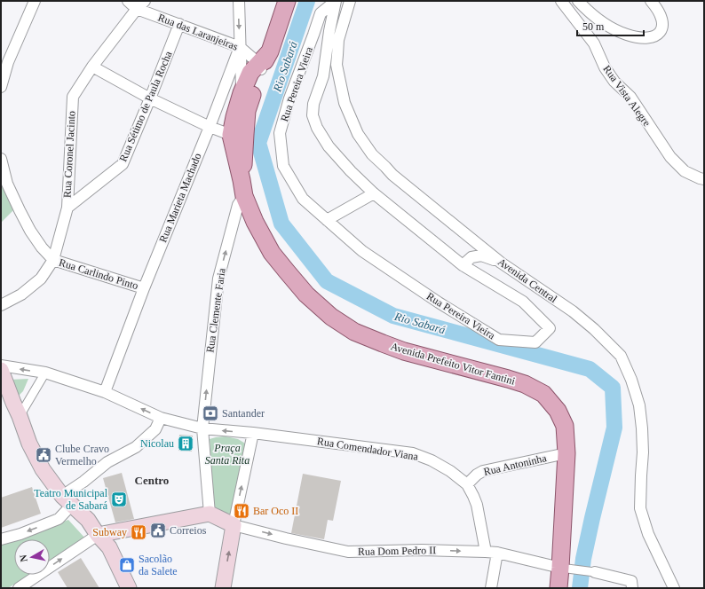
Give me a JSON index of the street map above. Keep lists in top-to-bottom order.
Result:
{
  "streets": {
    "main road": ["Avenida Prefeito Vitor Fantini"],
    "street": [
      "Rua das Laranjeiras",
      "Rua Pereira Vieira",
      "Rua Vista Alegre",
      "Rua Sétimo de Paula Rocha",
      "Rua Coronel Jacinto",
      "Rua Marieta Machado",
      "Rua Carlindo Pinto",
      "Avenida Central",
      "Rua Clemente Faria",
      "Rua Comendador Viana",
      "Rua Antoninha",
      "Rua Dom Pedro II"
    ]
  },
  "crossings": [
    ["Rua das Laranjeiras", "Rua Sétimo de Paula Rocha"],
    ["Rua das Laranjeiras", "Rua Coronel Jacinto"],
    ["Rua das Laranjeiras", "Rua Marieta Machado"],
    ["Rua das Laranjeiras", "Avenida Prefeito Vitor Fantini"],
    ["Rua Sétimo de Paula Rocha", "Rua Coronel Jacinto"],
    ["Rua Coronel Jacinto", "Rua Carlindo Pinto"],
    ["Rua Marieta Machado", "Rua Carlindo Pinto"],
    ["Rua Clemente Faria", "Avenida Prefeito Vitor Fantini"],
    ["Avenida Prefeito Vitor Fantini", "Rua Antoninha"],
    ["Avenida Prefeito Vitor Fantini", "Rua Dom Pedro II"],
    ["Rua Comendador Viana", "Rua Antoninha"],
    ["Rua Comendador Viana", "Rua Dom Pedro II"]
  ],
  "one_way": ["Rua Clemente Faria", "Rua Dom Pedro II"],
  "districts": ["Centro"],
  "water": ["Rio Sabará"],
  "parks": ["Praça Santa Rita"],
  "places": {
    "bank": ["Santander"],
    "building": ["Nicolau"],
    "public building": ["Clube Cravo Vermelho", "Correios"],
    "theatre": ["Teatro Municipal de Sabará"],
    "restaurant": ["Bar Oco II", "Subway"],
    "shop": ["Sacolão da Salete"]
  },
  "scale_bar": "50 m",
  "north": "left"
}
